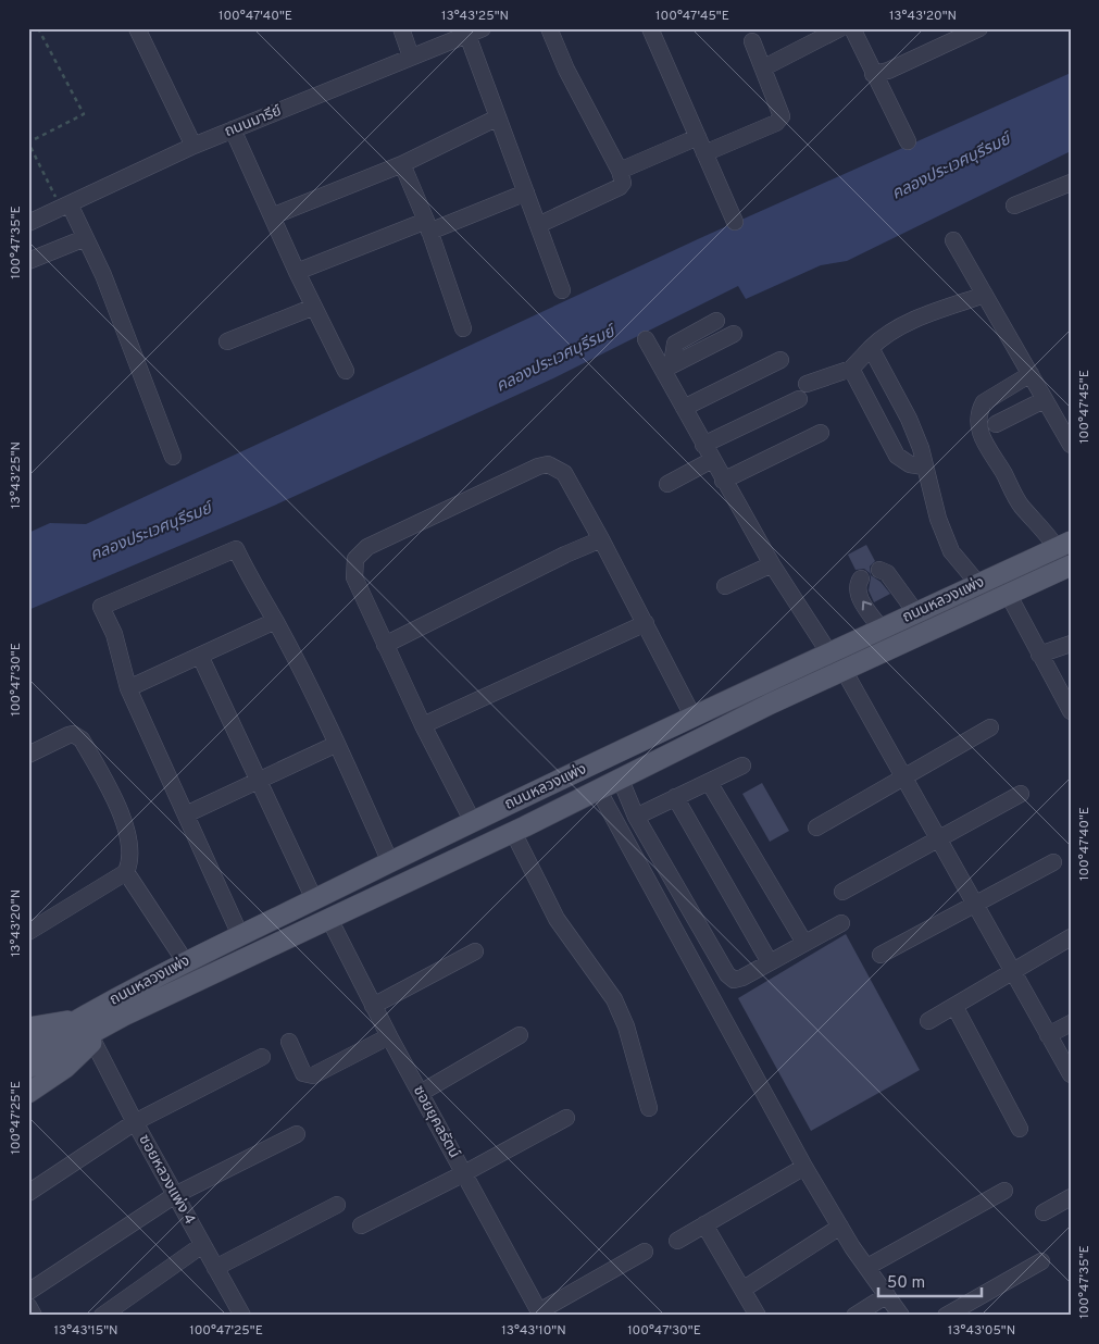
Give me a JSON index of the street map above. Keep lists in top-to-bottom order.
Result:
{
  "streets": {
    "main road": ["ถนนหลวงแพ่ง"],
    "street": ["ถนนมารีย์", "ซอยยุคลรัตน์", "ซอยหลวงแพ่ง 4"]
  },
  "crossings": [
    ["ถนนหลวงแพ่ง", "ซอยยุคลรัตน์"],
    ["ถนนหลวงแพ่ง", "ซอยหลวงแพ่ง 4"]
  ],
  "water": ["คลองประเวศบุรีรมย์"],
  "scale_bar": "50 m",
  "coordinates": [
    "100°47'40\"E",
    "13°43'25\"N",
    "100°47'45\"E",
    "13°43'20\"N",
    "100°47'35\"E",
    "100°47'30\"E",
    "100°47'25\"E",
    "13°43'15\"N",
    "13°43'10\"N",
    "13°43'05\"N"
  ]
}
